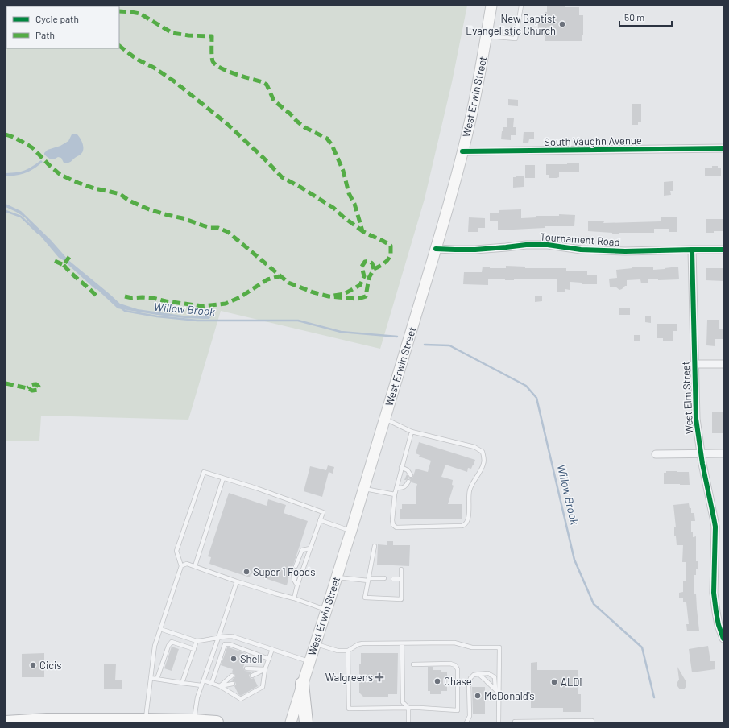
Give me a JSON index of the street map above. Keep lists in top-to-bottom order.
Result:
{
  "streets": {
    "main road": ["West Erwin Street"],
    "street": ["South Vaughn Avenue", "Tournament Road", "West Elm Street"]
  },
  "crossings": [
    ["West Erwin Street", "South Vaughn Avenue"],
    ["West Erwin Street", "Tournament Road"],
    ["Tournament Road", "West Elm Street"]
  ],
  "water": ["Willow Brook"],
  "places": {
    "other": [
      "New Baptist Evangelistic Church",
      "Super 1 Foods",
      "Shell",
      "Cicis",
      "Chase",
      "ALDI",
      "McDonald's"
    ],
    "health": ["Walgreens"]
  },
  "legend": ["Cycle path", "Path"],
  "scale_bar": "50 m"
}
